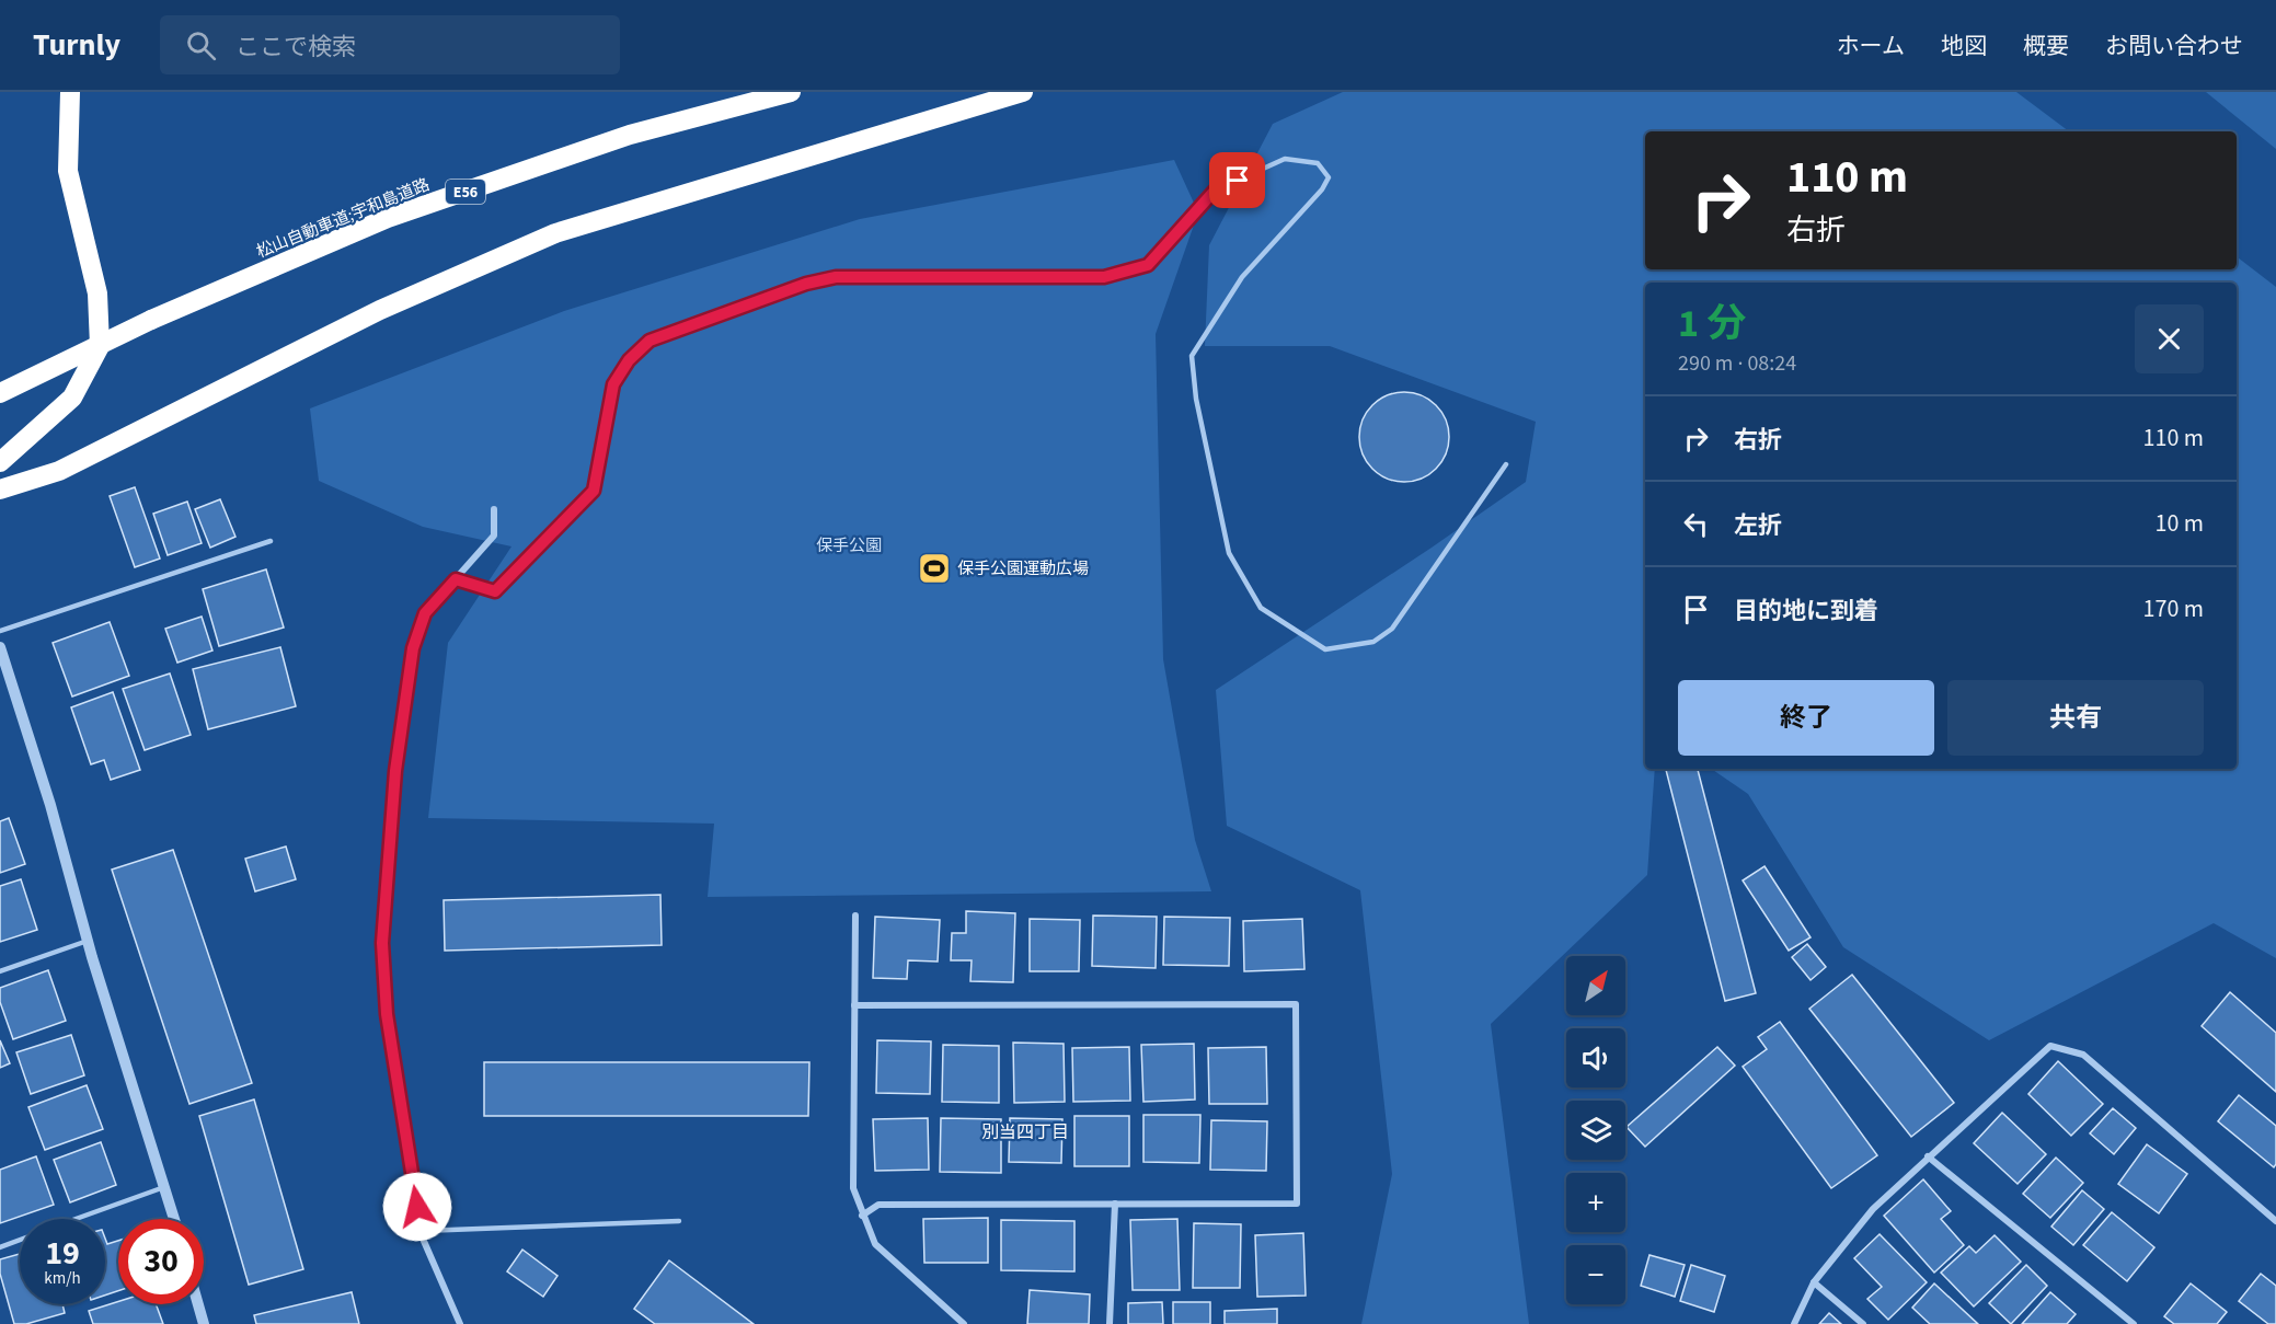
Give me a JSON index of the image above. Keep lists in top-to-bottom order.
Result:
{
  "streets": {
    "highway": ["E56", "松山自動車道;宇和島道路"]
  },
  "districts": ["別当四丁目"],
  "parks": ["保手公園"],
  "places": {
    "sports": ["保手公園運動広場"]
  },
  "north": "top right",
  "page": {
    "header": "Turnly",
    "search": "ここで検索",
    "nav": [
      "ホーム",
      "地図",
      "概要",
      "お問い合わせ"
    ],
    "turn": ["110 m", "右折"],
    "heading": ["1 分", "290 m · 08:24"],
    "list": [
      {
        "name": "右折",
        "value": "110 m"
      },
      {
        "name": "左折",
        "value": "10 m"
      },
      {
        "name": "目的地に到着",
        "value": "170 m"
      }
    ],
    "buttons": ["終了", "共有"],
    "map_buttons": ["+", "−"],
    "speed": "19 km/h",
    "limit": "30"
  }
}
